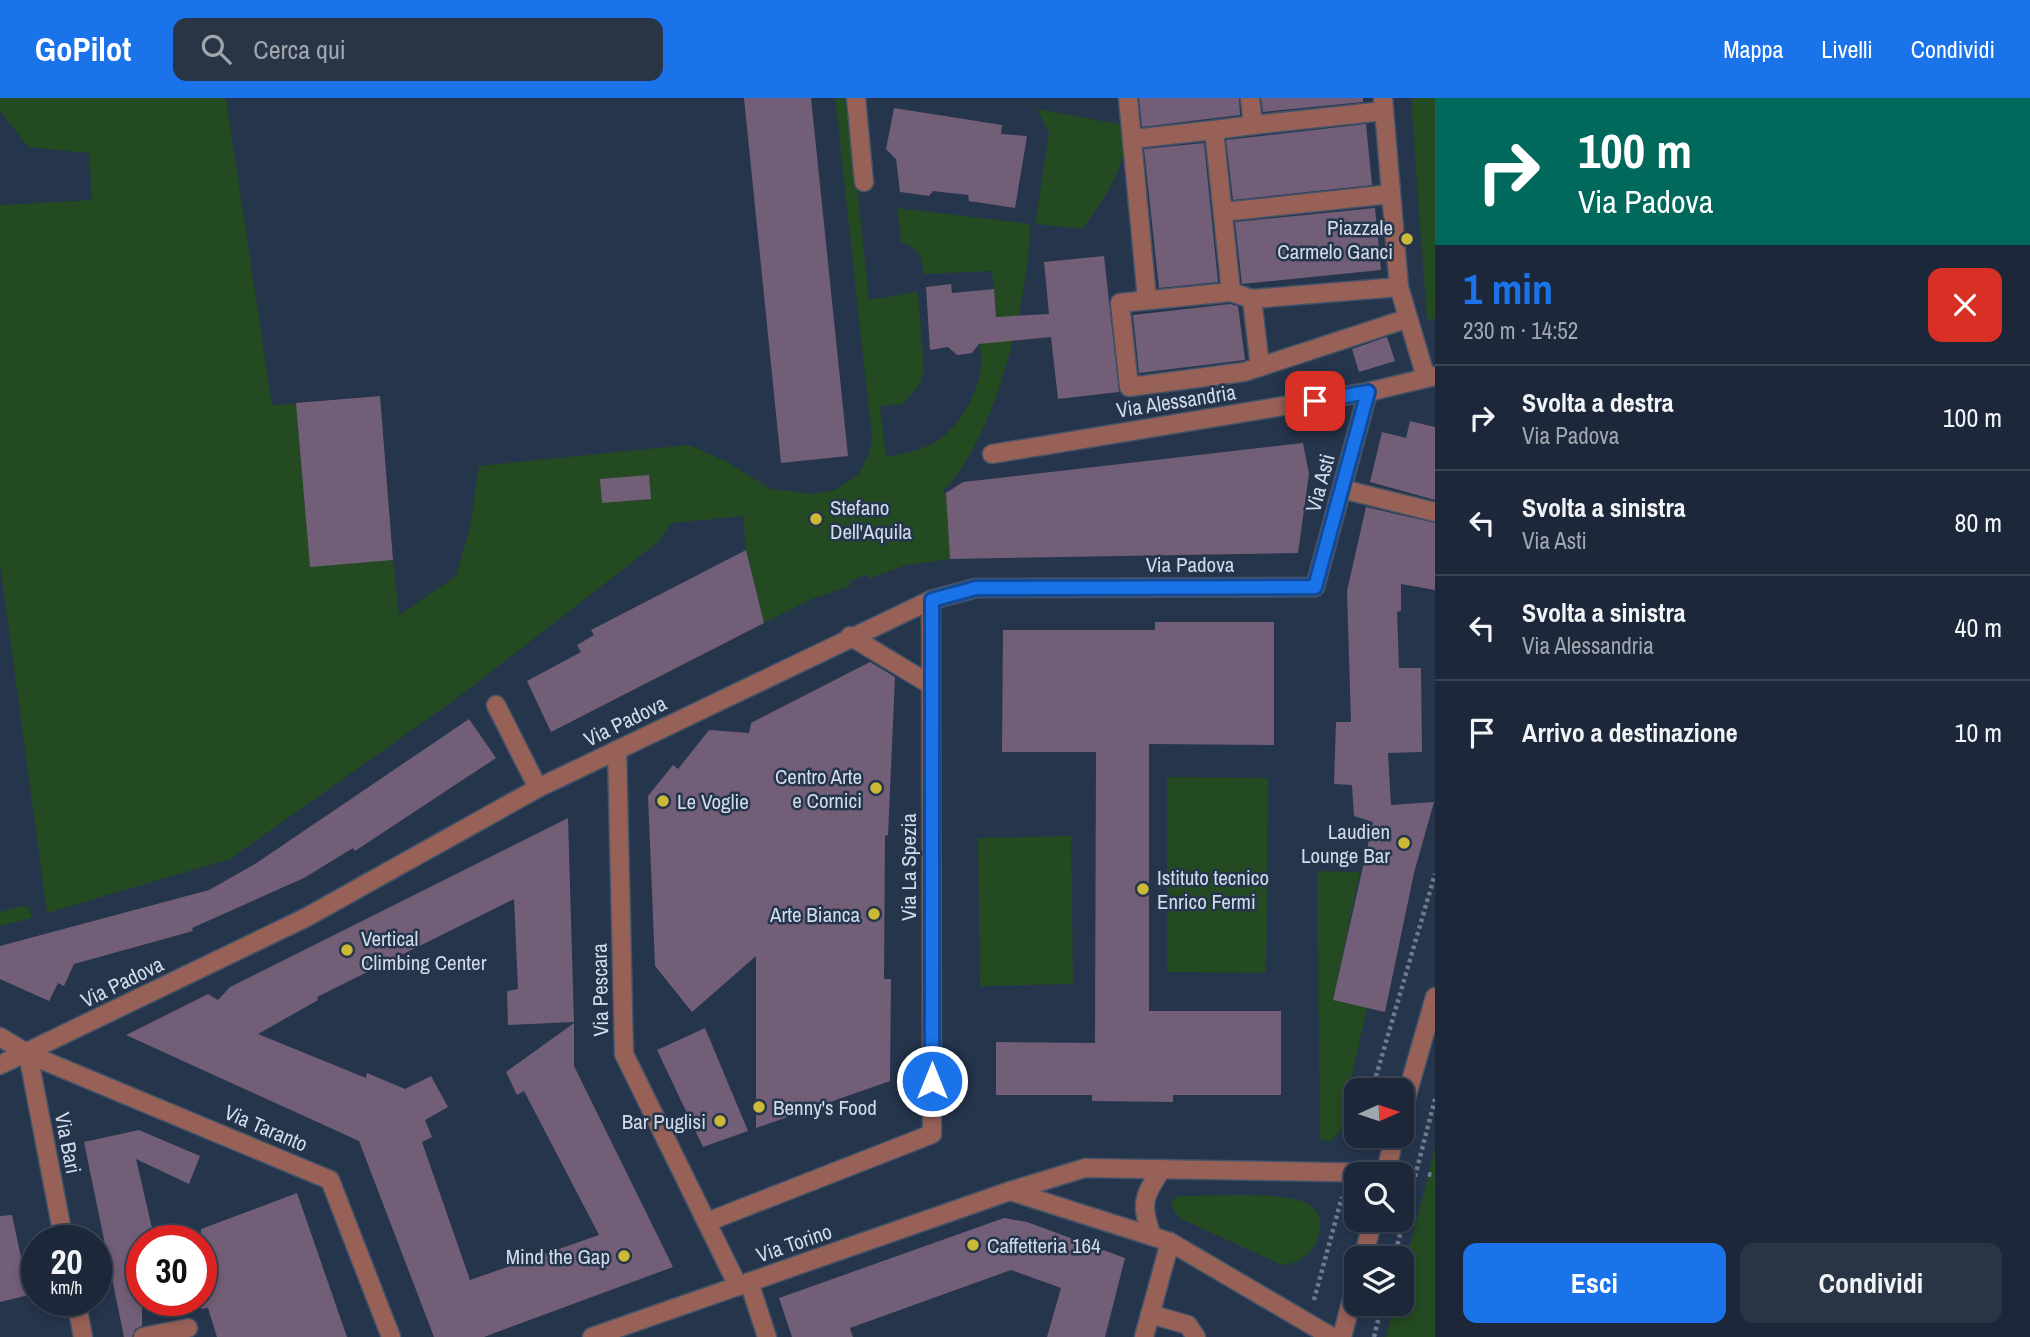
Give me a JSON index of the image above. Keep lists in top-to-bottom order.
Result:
{
  "streets": {
    "street": [
      "Via Alessandria",
      "Via Asti",
      "Via Padova",
      "Via La Spezia",
      "Via Pescara",
      "Via Taranto",
      "Via Bari",
      "Via Torino"
    ]
  },
  "crossings": [
    ["Via Alessandria", "Via Asti"],
    ["Via Asti", "Via Padova"],
    ["Via Padova", "Via La Spezia"],
    ["Via Padova", "Via Pescara"],
    ["Via Padova", "Via Taranto"],
    ["Via Padova", "Via Bari"],
    ["Via La Spezia", "Via Pescara"],
    ["Via Pescara", "Via Torino"],
    ["Via Taranto", "Via Bari"]
  ],
  "places": [
    "Piazzale Carmelo Ganci",
    "Stefano Dell'Aquila",
    "Centro Arte e Cornici",
    "Le Voglie",
    "Laudien Lounge Bar",
    "Istituto tecnico Enrico Fermi",
    "Arte Bianca",
    "Vertical Climbing Center",
    "Benny's Food",
    "Bar Puglisi",
    "Caffetteria 164",
    "Mind the Gap"
  ],
  "north": "right",
  "page": {
    "header": "GoPilot",
    "search": "Cerca qui",
    "nav": ["Mappa", "Livelli", "Condividi"],
    "turn": ["100 m", "Via Padova"],
    "heading": ["1 min", "230 m · 14:52"],
    "list": [
      {
        "name": "Svolta a destra",
        "note": "Via Padova",
        "value": "100 m"
      },
      {
        "name": "Svolta a sinistra",
        "note": "Via Asti",
        "value": "80 m"
      },
      {
        "name": "Svolta a sinistra",
        "note": "Via Alessandria",
        "value": "40 m"
      },
      {
        "name": "Arrivo a destinazione",
        "value": "10 m"
      }
    ],
    "speed": "20 km/h",
    "limit": "30",
    "buttons": ["Esci", "Condividi"]
  }
}
